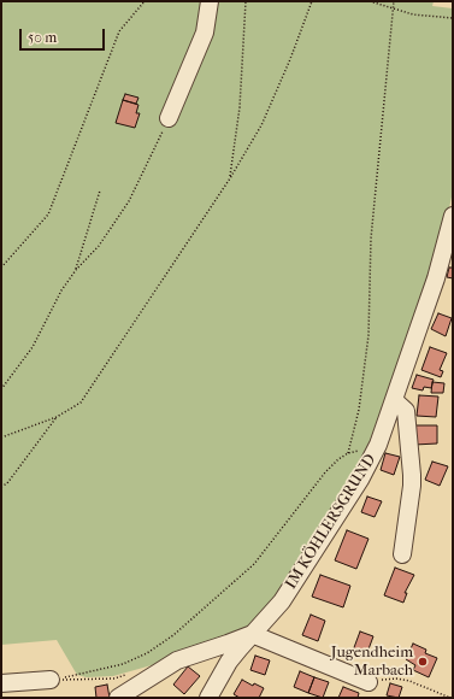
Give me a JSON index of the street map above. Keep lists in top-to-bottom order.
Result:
{
  "streets": {
    "street": ["IM KÖHLERSGRUND"]
  },
  "places": ["Jugendheim Marbach"],
  "scale_bar": "50 m"
}
